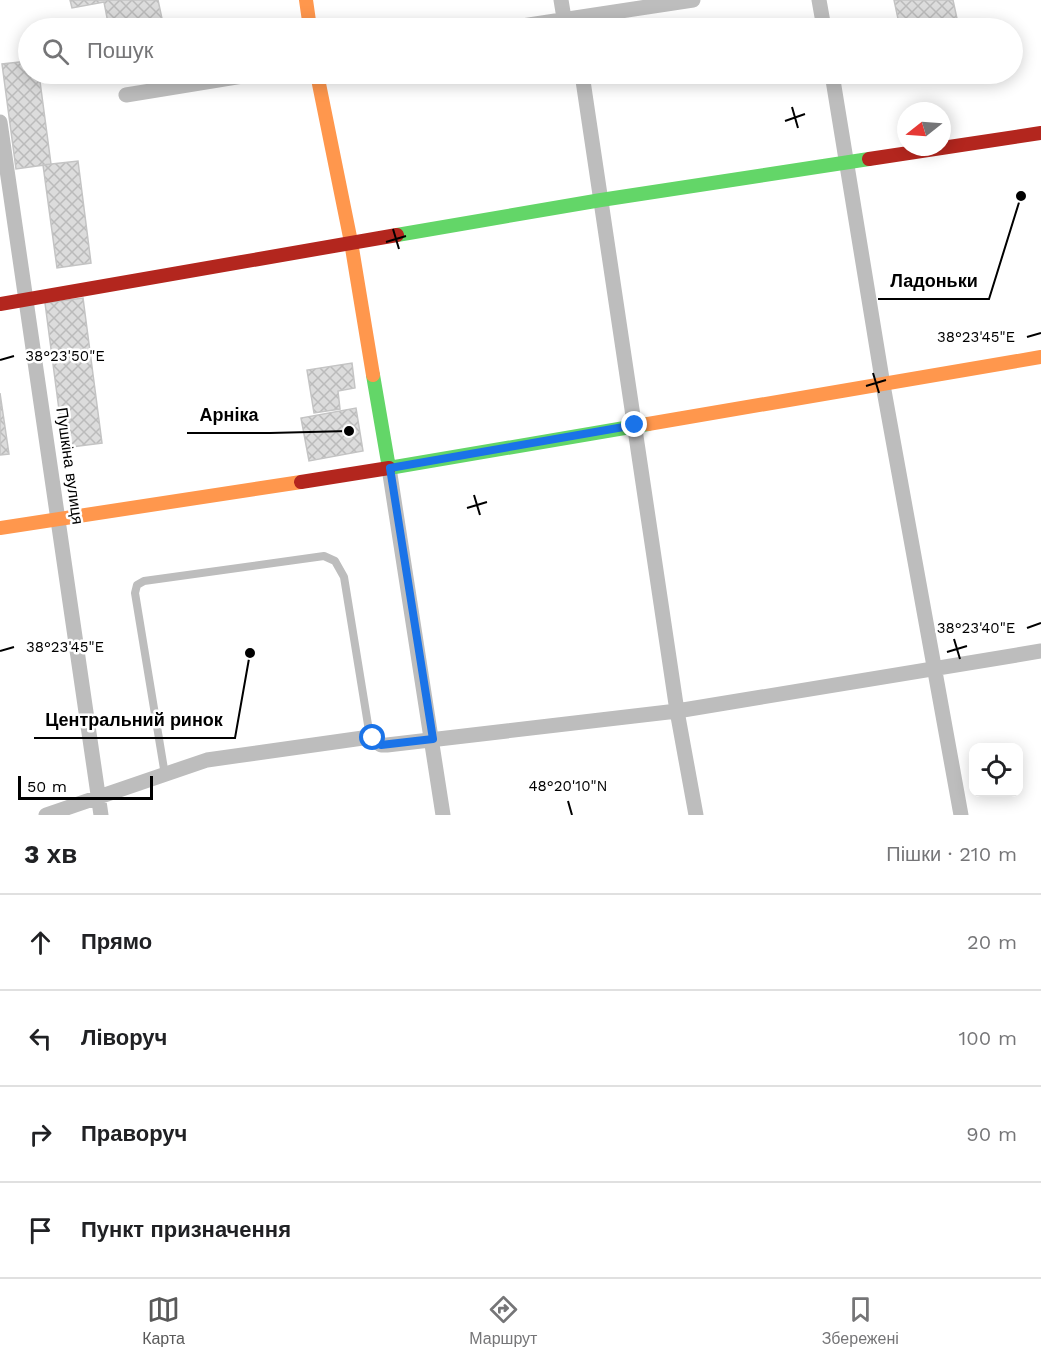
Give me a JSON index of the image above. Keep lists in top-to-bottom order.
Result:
{
  "streets": {
    "street": ["Пушкіна вулиця"]
  },
  "places": ["Ладоньки", "Арніка", "Центральний ринок"],
  "scale_bar": "50 m",
  "north": "left",
  "page": {
    "search": "Пошук",
    "scale": "50 m",
    "heading": ["3 хв", "Пішки · 210 m"],
    "list": [
      ["Прямо", "20 m"],
      ["Ліворуч", "100 m"],
      ["Праворуч", "90 m"],
      "Пункт призначення"
    ],
    "nav": ["Карта", "Маршрут", "Збережені"]
  },
  "coordinates": [
    "38°23'45\"E",
    "38°23'50\"E",
    "38°23'40\"E",
    "48°20'10\"N"
  ]
}
